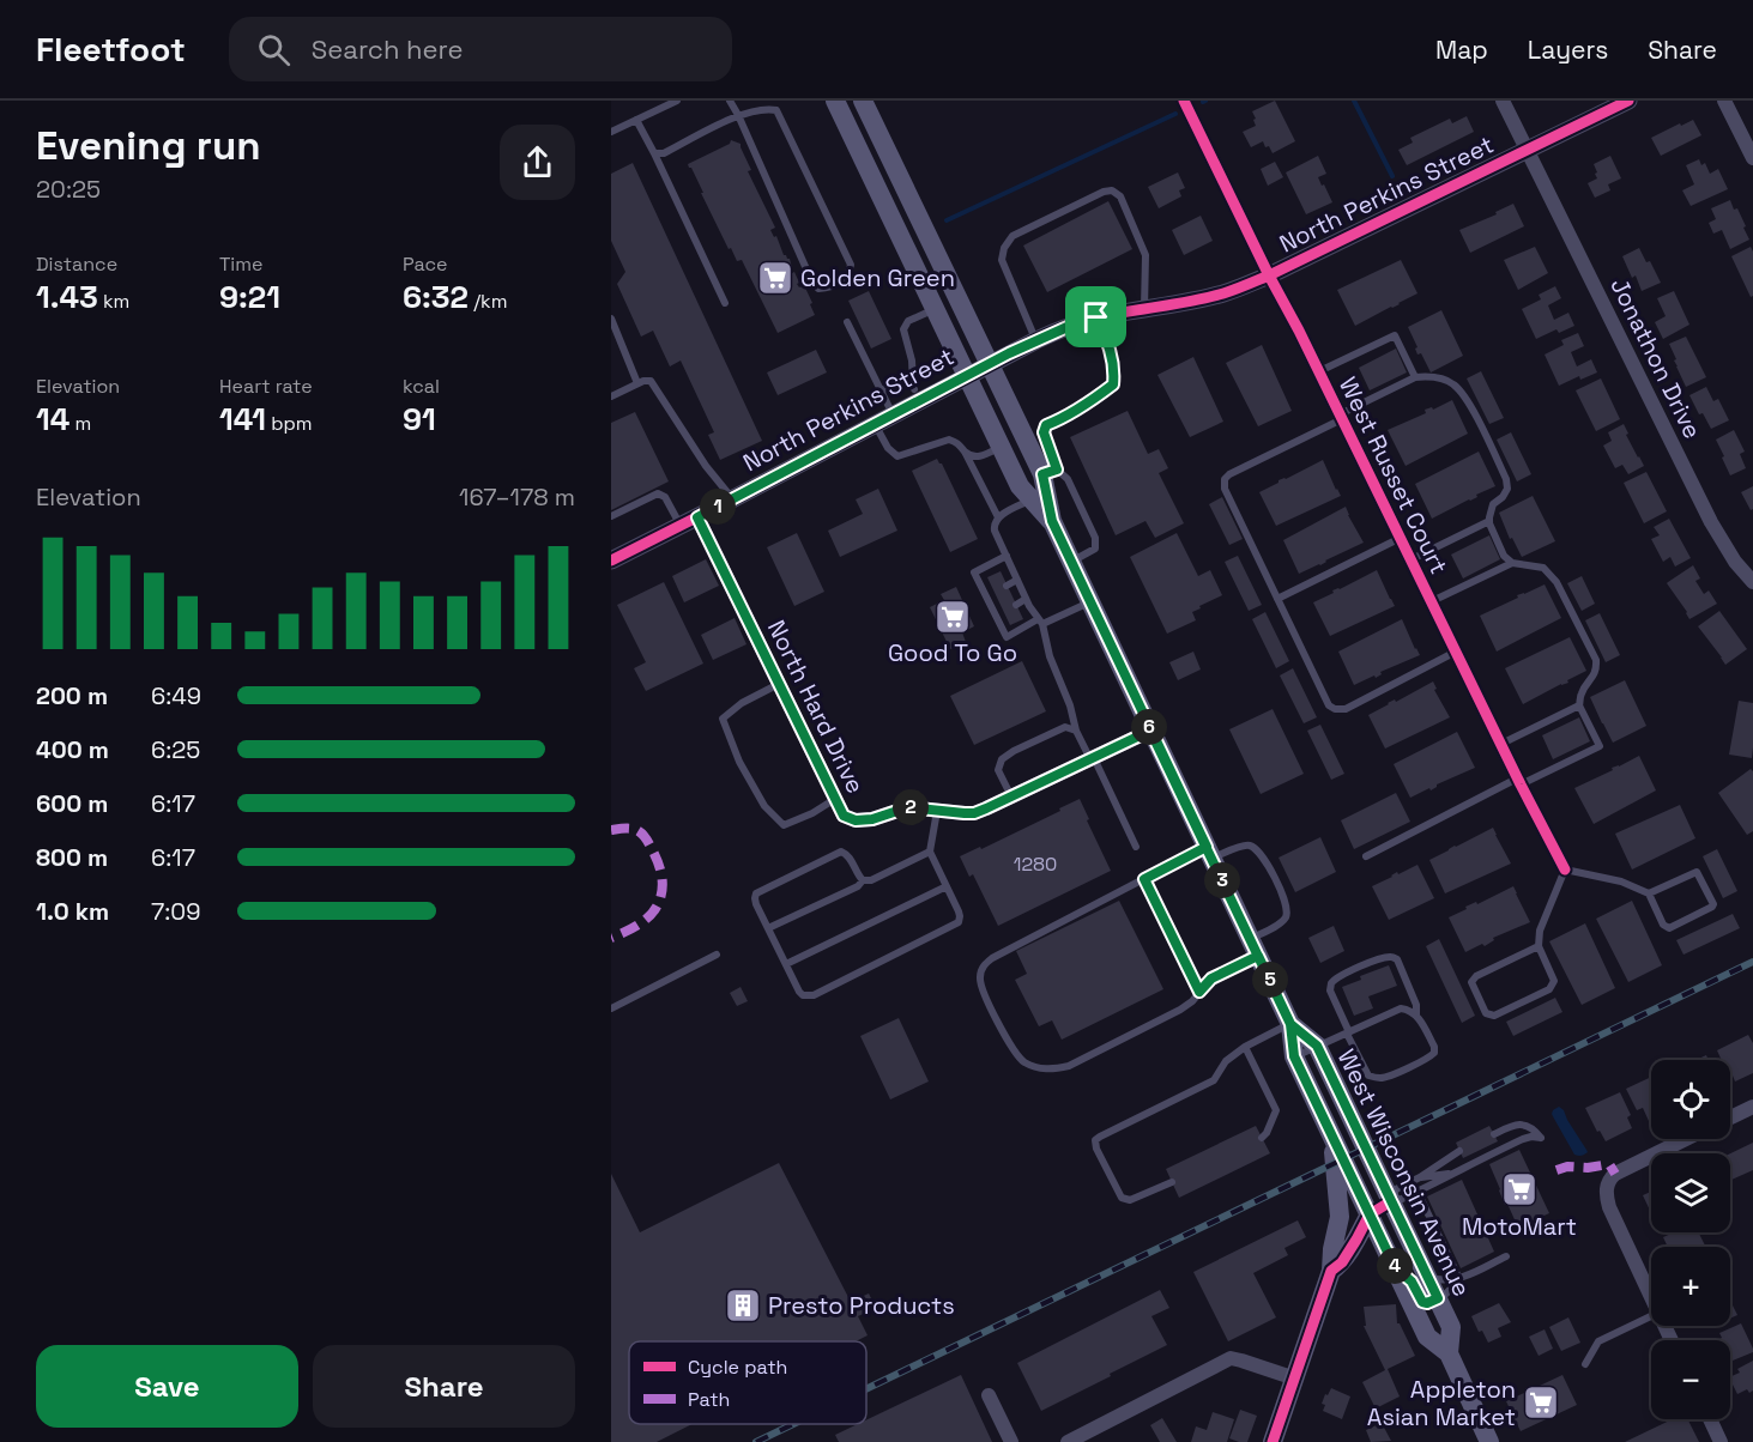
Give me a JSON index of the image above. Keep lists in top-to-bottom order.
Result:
{
  "streets": {
    "main road": ["West Wisconsin Avenue"],
    "street": [
      "North Perkins Street",
      "Jonathon Drive",
      "West Russet Court",
      "North Hard Drive"
    ]
  },
  "crossings": [
    ["North Perkins Street", "Jonathon Drive"],
    ["North Perkins Street", "West Russet Court"],
    ["North Perkins Street", "North Hard Drive"],
    ["North Perkins Street", "West Wisconsin Avenue"],
    ["North Hard Drive", "West Wisconsin Avenue"]
  ],
  "places": {
    "supermarket": [
      "Golden Green",
      "Good To Go",
      "MotoMart",
      "Appleton Asian Market"
    ],
    "building": ["Presto Products"]
  },
  "house_numbers": ["1280"],
  "legend": ["Cycle path", "Path"],
  "page": {
    "header": "Fleetfoot",
    "search": "Search here",
    "nav": ["Map", "Layers", "Share"],
    "heading": ["Evening run", "20:25"],
    "stats": [
      ["Distance", "1.43 km"],
      ["Time", "9:21"],
      ["Pace", "6:32 /km"],
      ["Elevation", "14 m"],
      ["Heart rate", "141 bpm"],
      ["kcal", "91"]
    ],
    "chart": ["Elevation", "167–178 m"],
    "pins": [
      "1",
      "6",
      "2",
      "3",
      "5",
      "4"
    ],
    "list": [
      {
        "name": "200 m",
        "note": "6:49"
      },
      {
        "name": "400 m",
        "note": "6:25"
      },
      {
        "name": "600 m",
        "note": "6:17"
      },
      {
        "name": "800 m",
        "note": "6:17"
      },
      {
        "name": "1.0 km",
        "note": "7:09"
      }
    ],
    "map_buttons": ["+", "−"],
    "buttons": ["Save", "Share"]
  }
}
